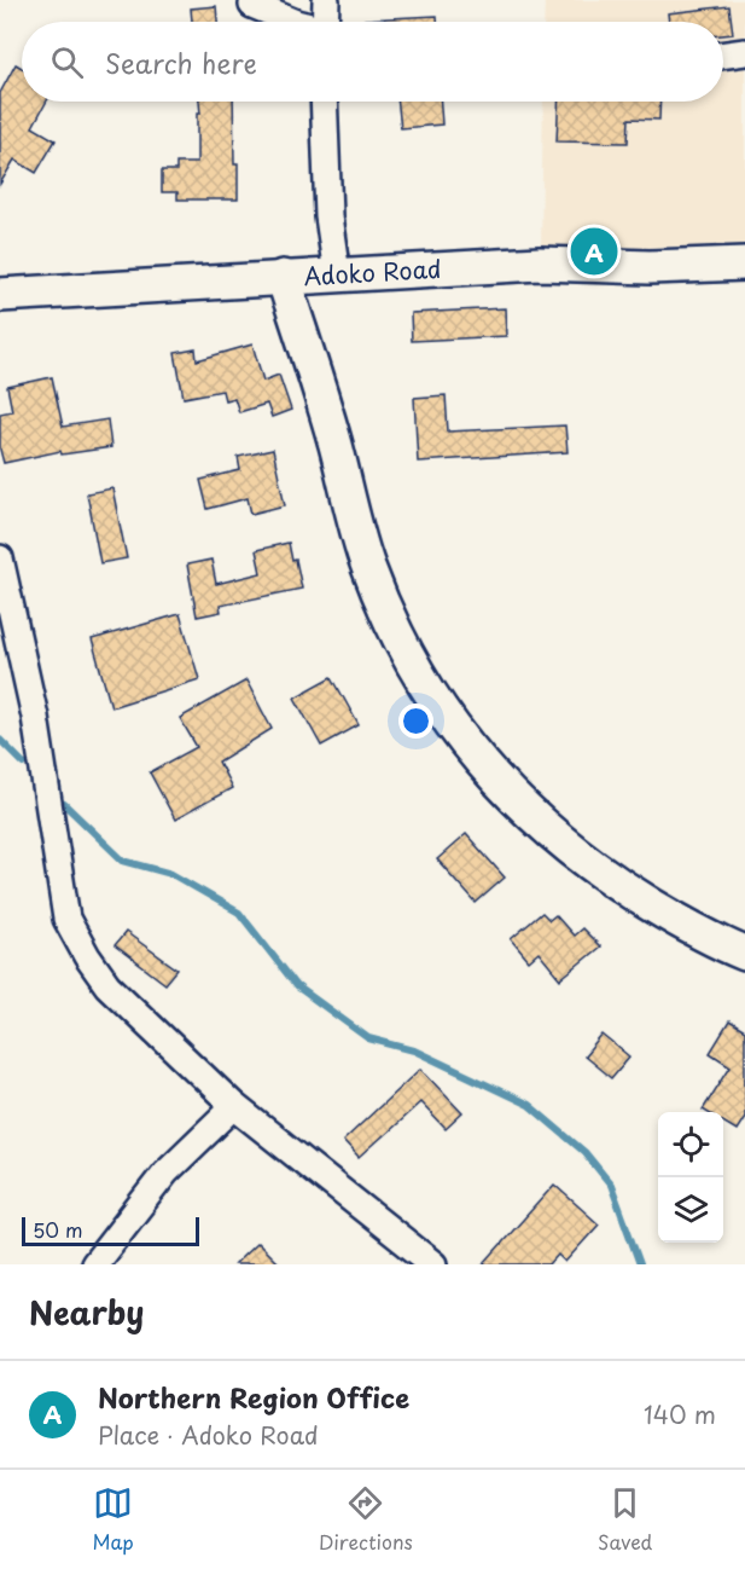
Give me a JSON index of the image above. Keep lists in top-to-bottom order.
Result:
{
  "streets": {
    "street": ["Adoko Road"]
  },
  "scale_bar": "50 m",
  "page": {
    "search": "Search here",
    "pins": "A",
    "scale": "50 m",
    "heading": "Nearby",
    "list": [
      {
        "mark": "A",
        "name": "Northern Region Office",
        "note": "Place · Adoko Road",
        "value": "140 m"
      }
    ],
    "nav": ["Map", "Directions", "Saved"]
  }
}
